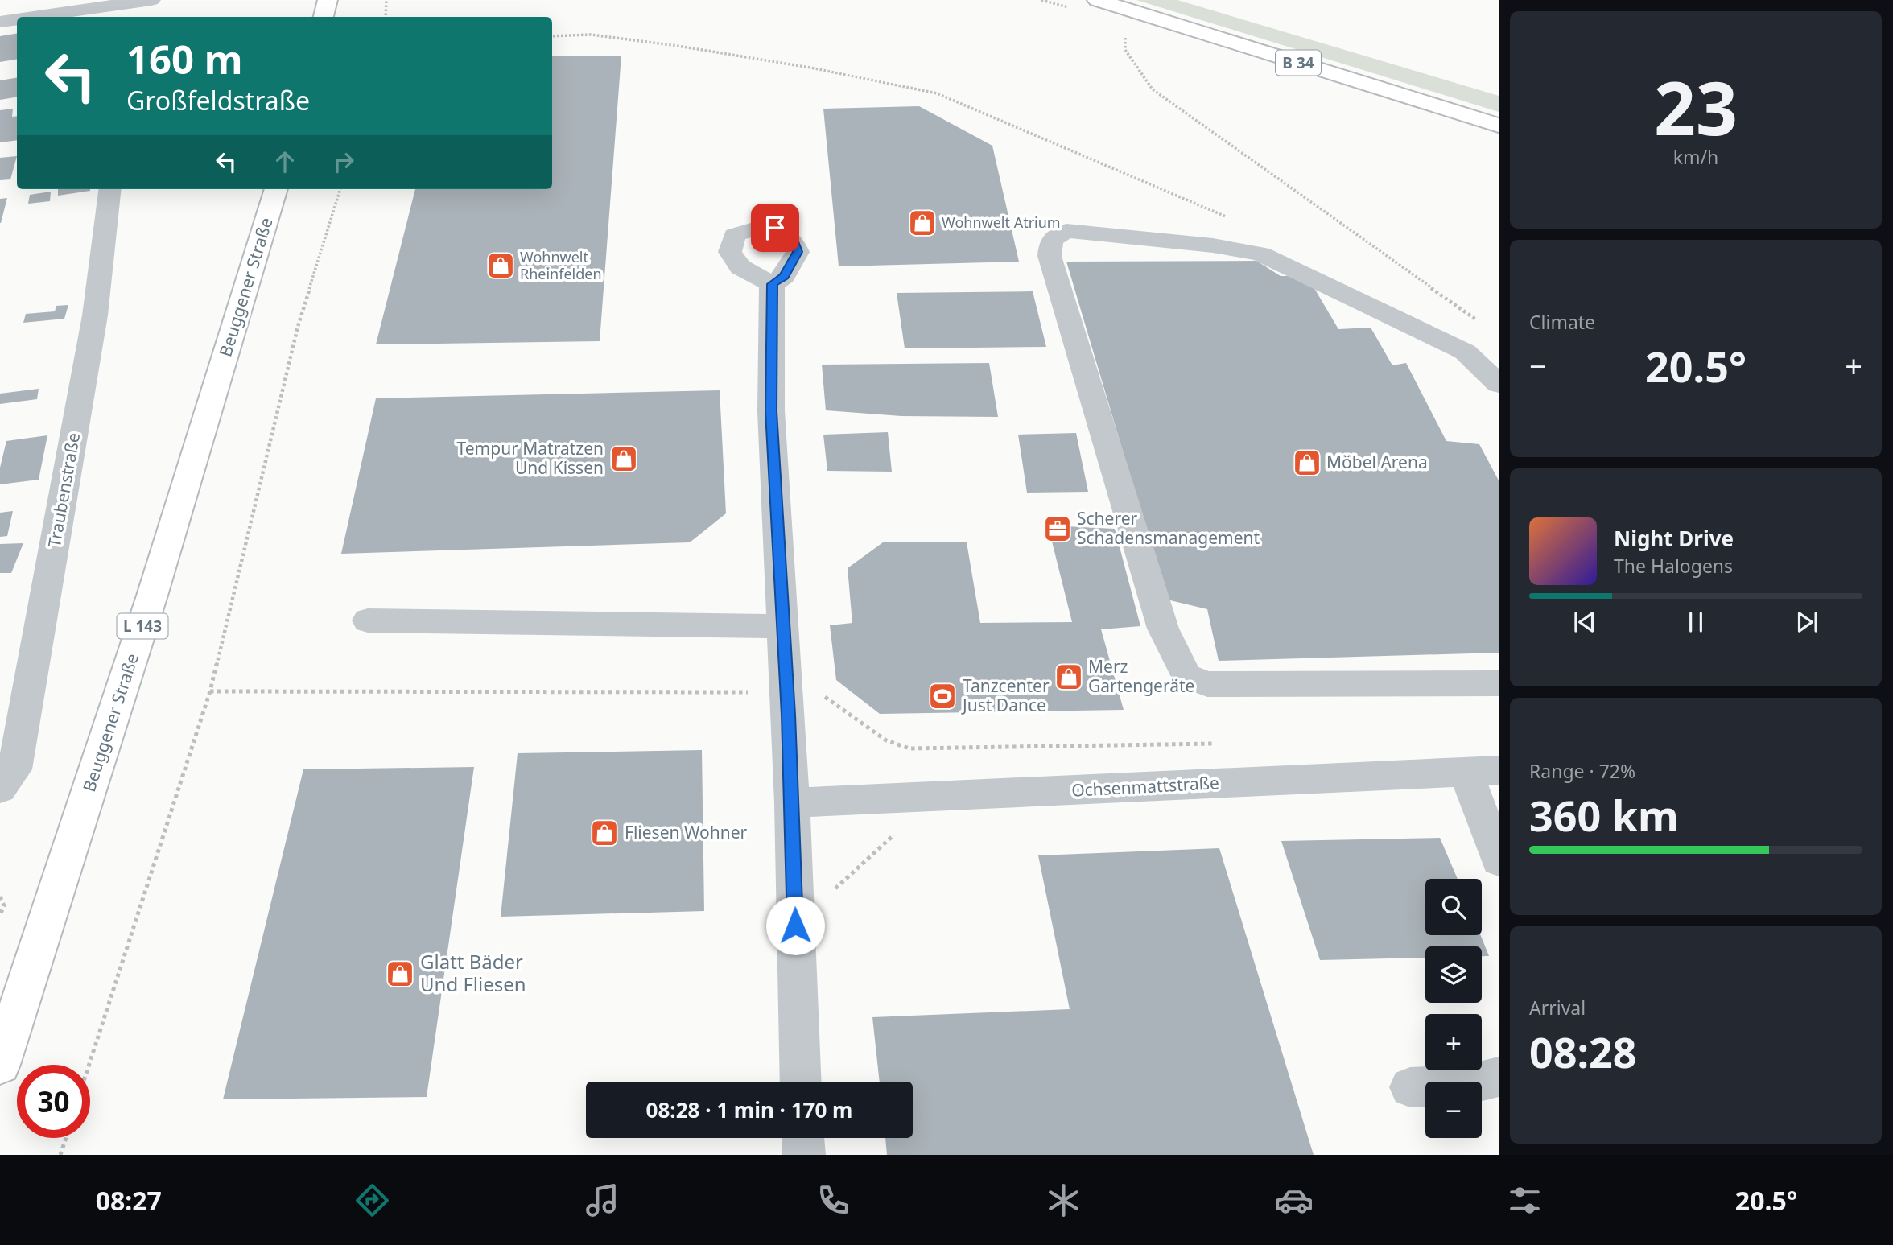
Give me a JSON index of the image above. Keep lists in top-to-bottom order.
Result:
{
  "streets": {
    "main road": ["B 34", "Beuggener Straße", "L 143"],
    "street": ["Traubenstraße", "Ochsenmattstraße"]
  },
  "places": {
    "shop": [
      "Wohnwelt Atrium",
      "Wohnwelt Rheinfelden",
      "Tempur Matratzen Und Kissen",
      "Möbel Arena",
      "Merz Gartengeräte",
      "Fliesen Wohner",
      "Glatt Bäder Und Fliesen"
    ],
    "office": ["Scherer Schadensmanagement"],
    "sports": ["Tanzcenter Just Dance"]
  },
  "page": {
    "tile": [
      ["23", "km/h"],
      "Climate",
      ["Range · 72%", "360 km"],
      ["Arrival", "08:28"]
    ],
    "turn": ["160 m", "Großfeldstraße"],
    "heat": ["−", "20.5°", "+"],
    "song": ["Night Drive", "The Halogens"],
    "map_buttons": ["+", "−"],
    "limit": "30",
    "trip": "08:28 · 1 min · 170 m",
    "tabs": ["08:27", "20.5°"]
  }
}
